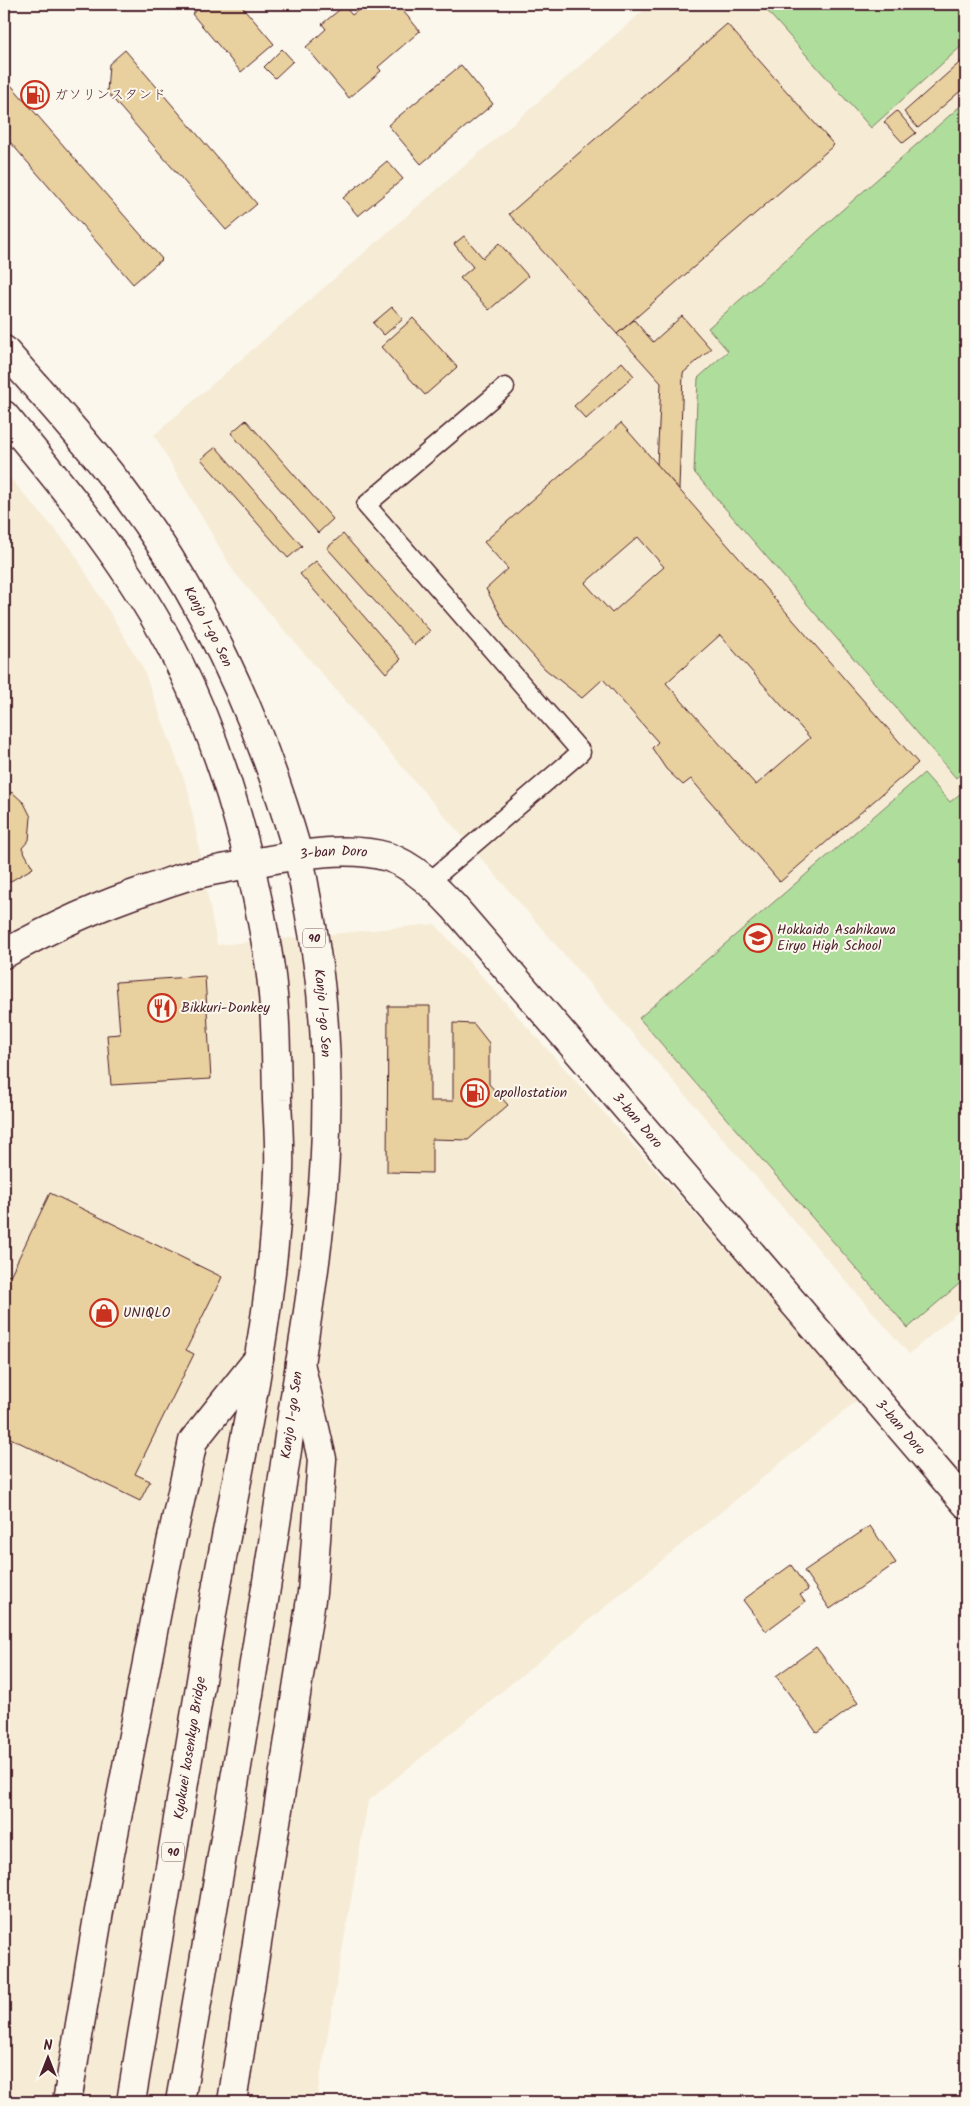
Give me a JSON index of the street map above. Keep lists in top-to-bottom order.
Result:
{
  "streets": {
    "main road": [
      "Kanjo 1-go Sen",
      "3-ban Doro",
      "90",
      "Kyokuei kosenkyo Bridge"
    ]
  },
  "crossings": [
    ["Kanjo 1-go Sen", "3-ban Doro"],
    ["3-ban Doro", "90"],
    ["90", "Kyokuei kosenkyo Bridge"]
  ],
  "places": {
    "fuel station": ["ガソリンスタンド", "apollostation"],
    "school or university": ["Hokkaido Asahikawa Eiryo High School"],
    "restaurant": ["Bikkuri-Donkey"],
    "shop": ["UNIQLO"]
  },
  "north": "top"
}
